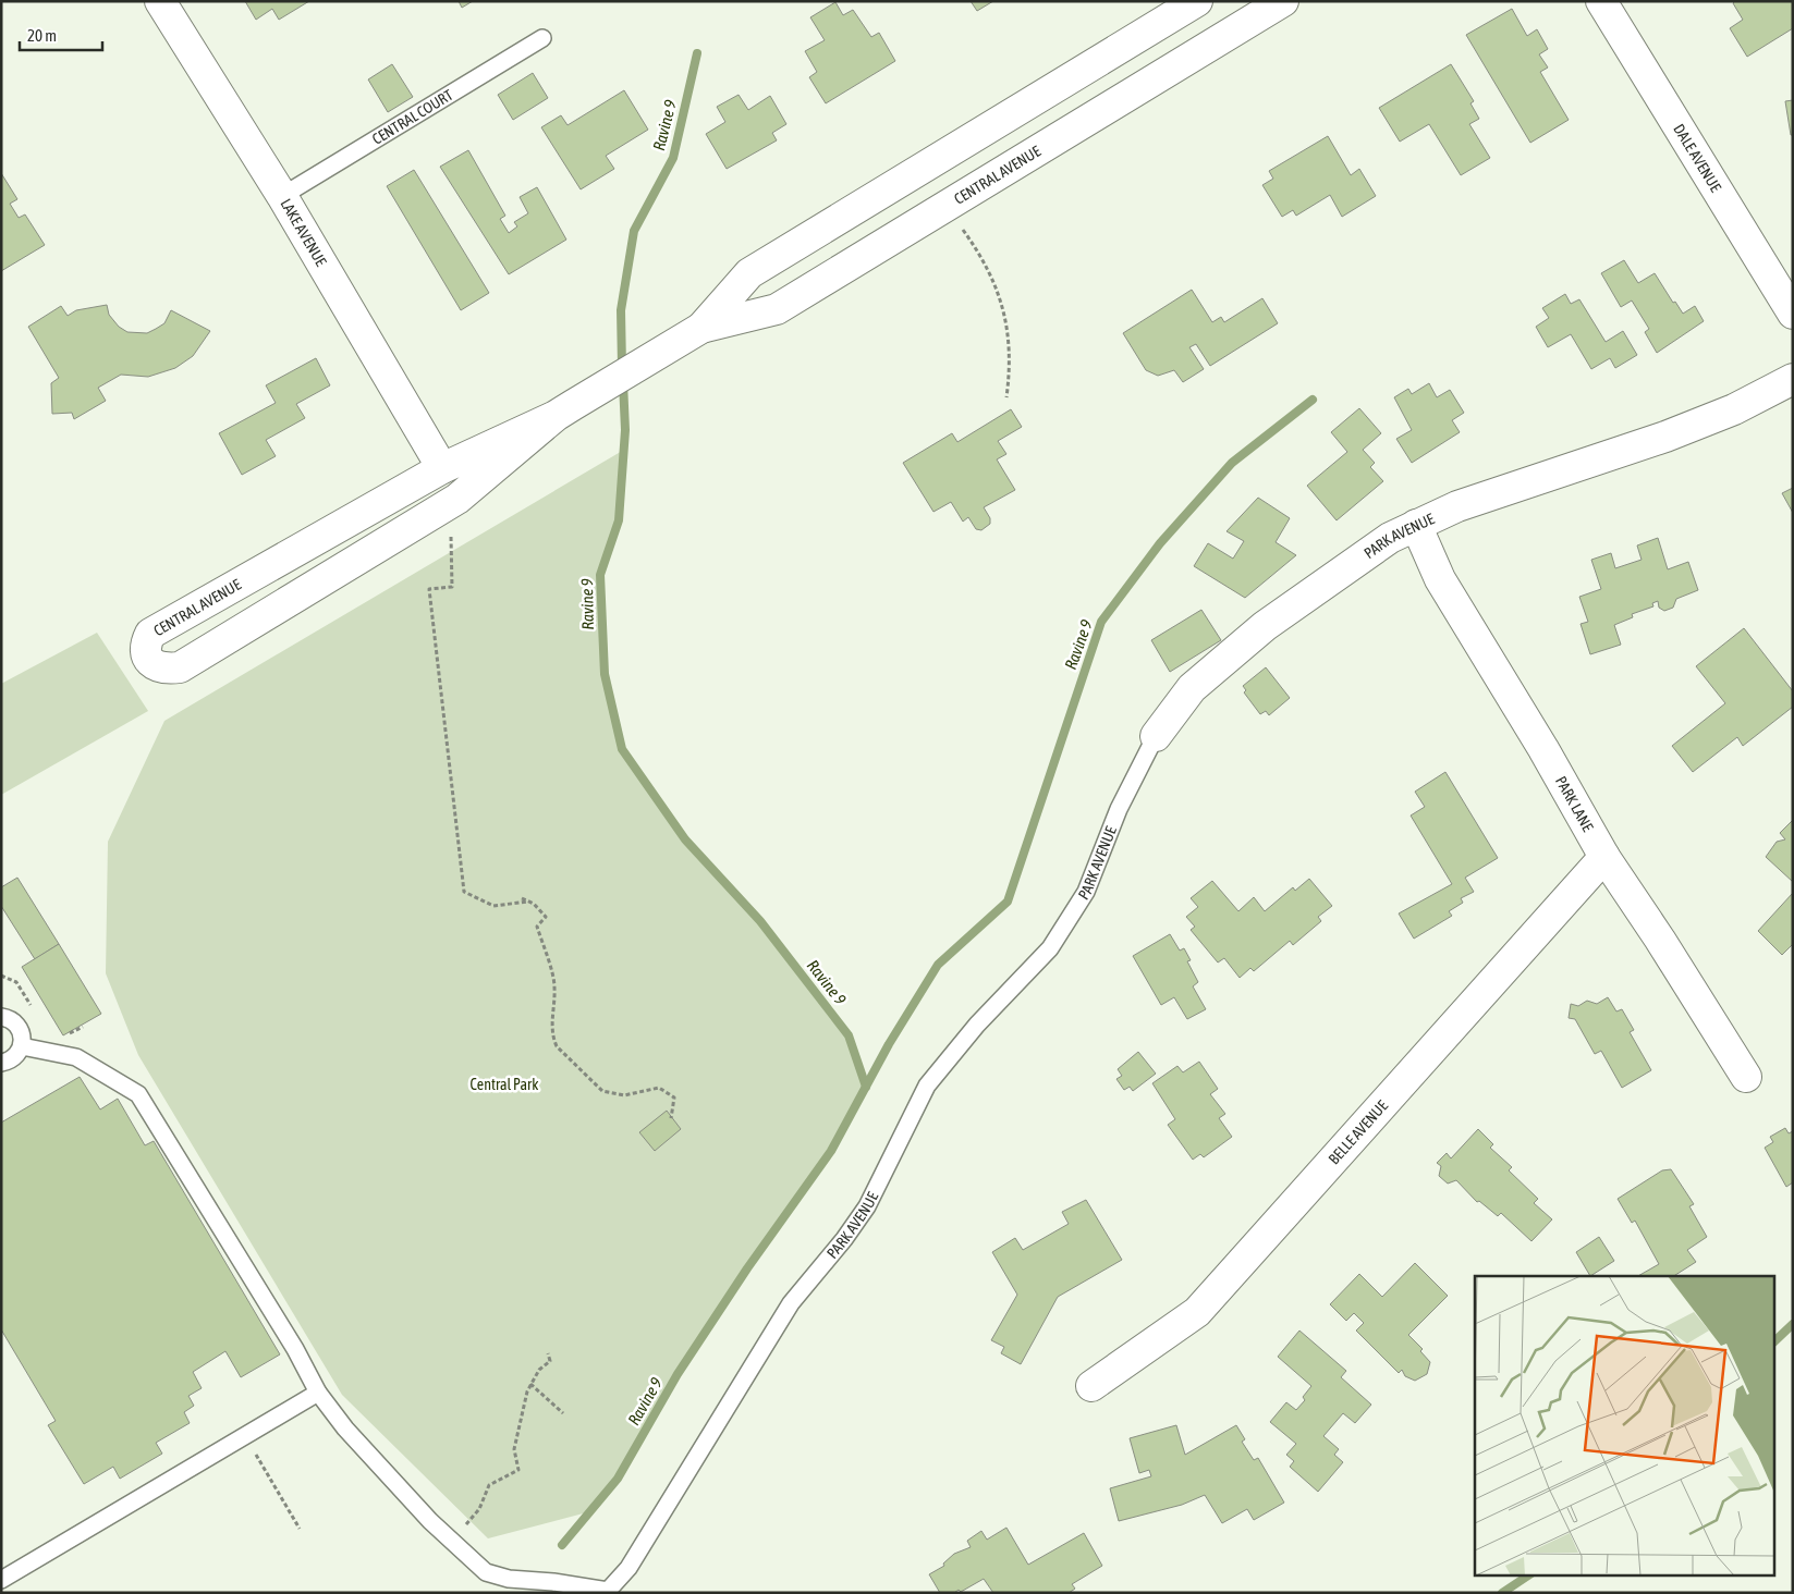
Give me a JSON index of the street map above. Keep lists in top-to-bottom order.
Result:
{
  "streets": {
    "street": [
      "DALE AVENUE",
      "CENTRAL AVENUE",
      "LAKE AVENUE",
      "PARK AVENUE",
      "PARK LANE",
      "BELLE AVENUE"
    ],
    "lane": ["CENTRAL COURT"]
  },
  "crossings": [
    ["CENTRAL COURT", "LAKE AVENUE"],
    ["CENTRAL AVENUE", "LAKE AVENUE"],
    ["PARK AVENUE", "PARK LANE"],
    ["PARK LANE", "BELLE AVENUE"]
  ],
  "water": ["Ravine 9"],
  "parks": ["Central Park"],
  "scale_bar": "20 m"
}
